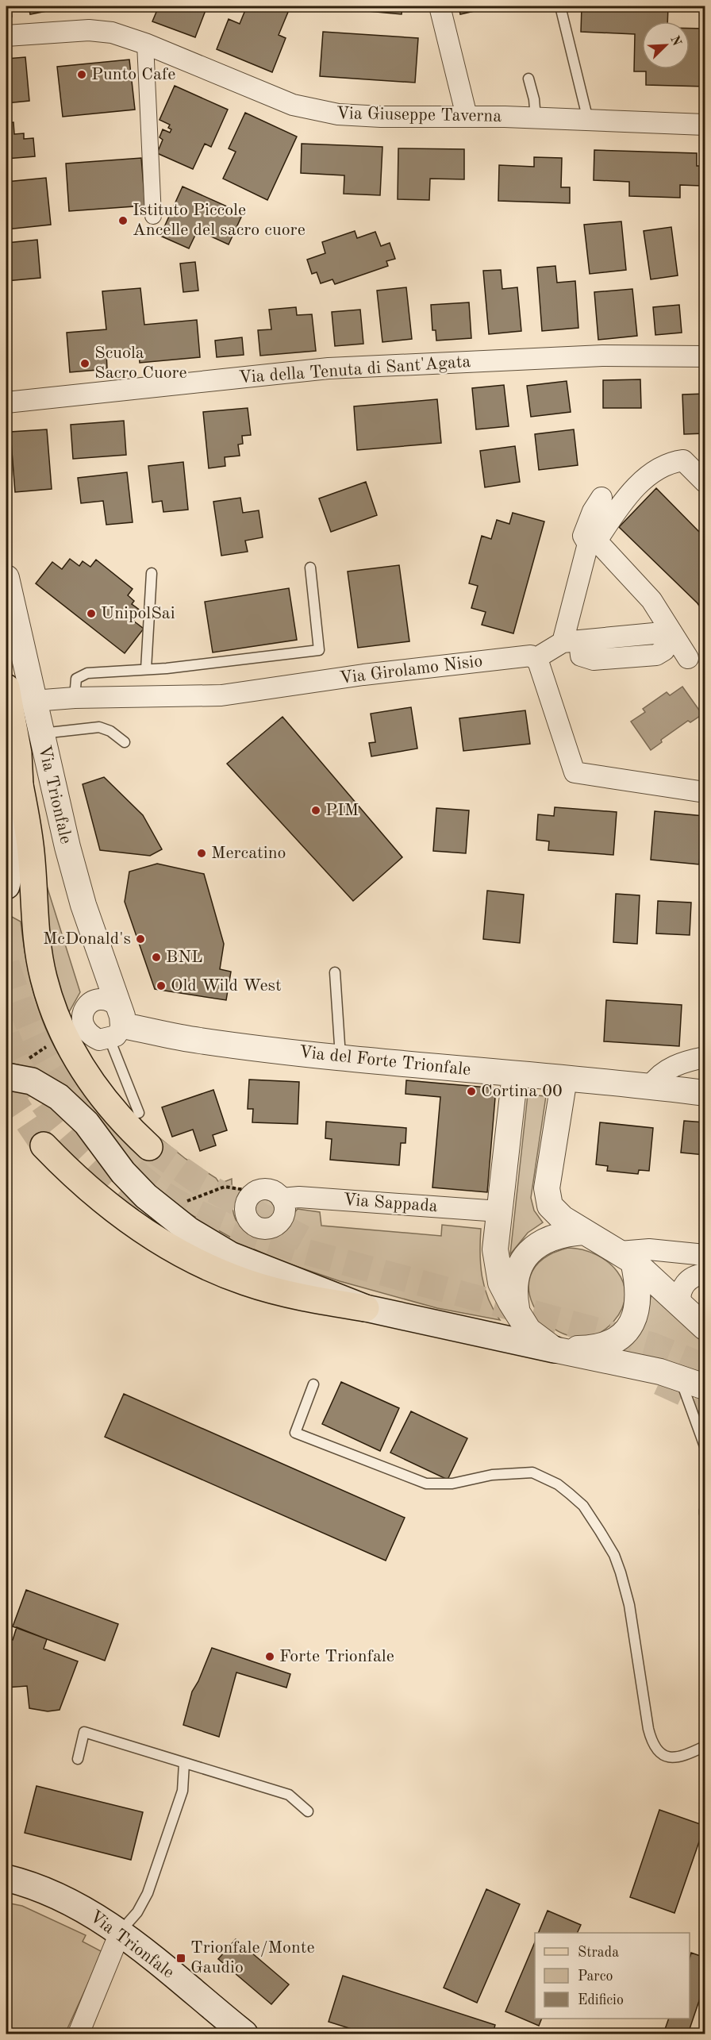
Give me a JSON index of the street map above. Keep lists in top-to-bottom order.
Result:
{
  "streets": {
    "main road": ["Via Trionfale"],
    "street": [
      "Via Giuseppe Taverna",
      "Via della Tenuta di Sant'Agata",
      "Via Girolamo Nisio",
      "Via del Forte Trionfale",
      "Via Sappada"
    ]
  },
  "crossings": [
    ["Via Girolamo Nisio", "Via Trionfale"],
    ["Via Trionfale", "Via del Forte Trionfale"]
  ],
  "places": {
    "other": [
      "Punto Cafe",
      "Istituto Piccole Ancelle del sacro cuore",
      "Scuola Sacro Cuore",
      "UnipolSai",
      "PIM",
      "Mercatino",
      "McDonald's",
      "BNL",
      "Old Wild West",
      "Cortina 00",
      "Forte Trionfale"
    ],
    "transit": ["Trionfale/Monte Gaudio"]
  },
  "legend": ["Strada", "Parco", "Edificio"],
  "north": "top right"
}
